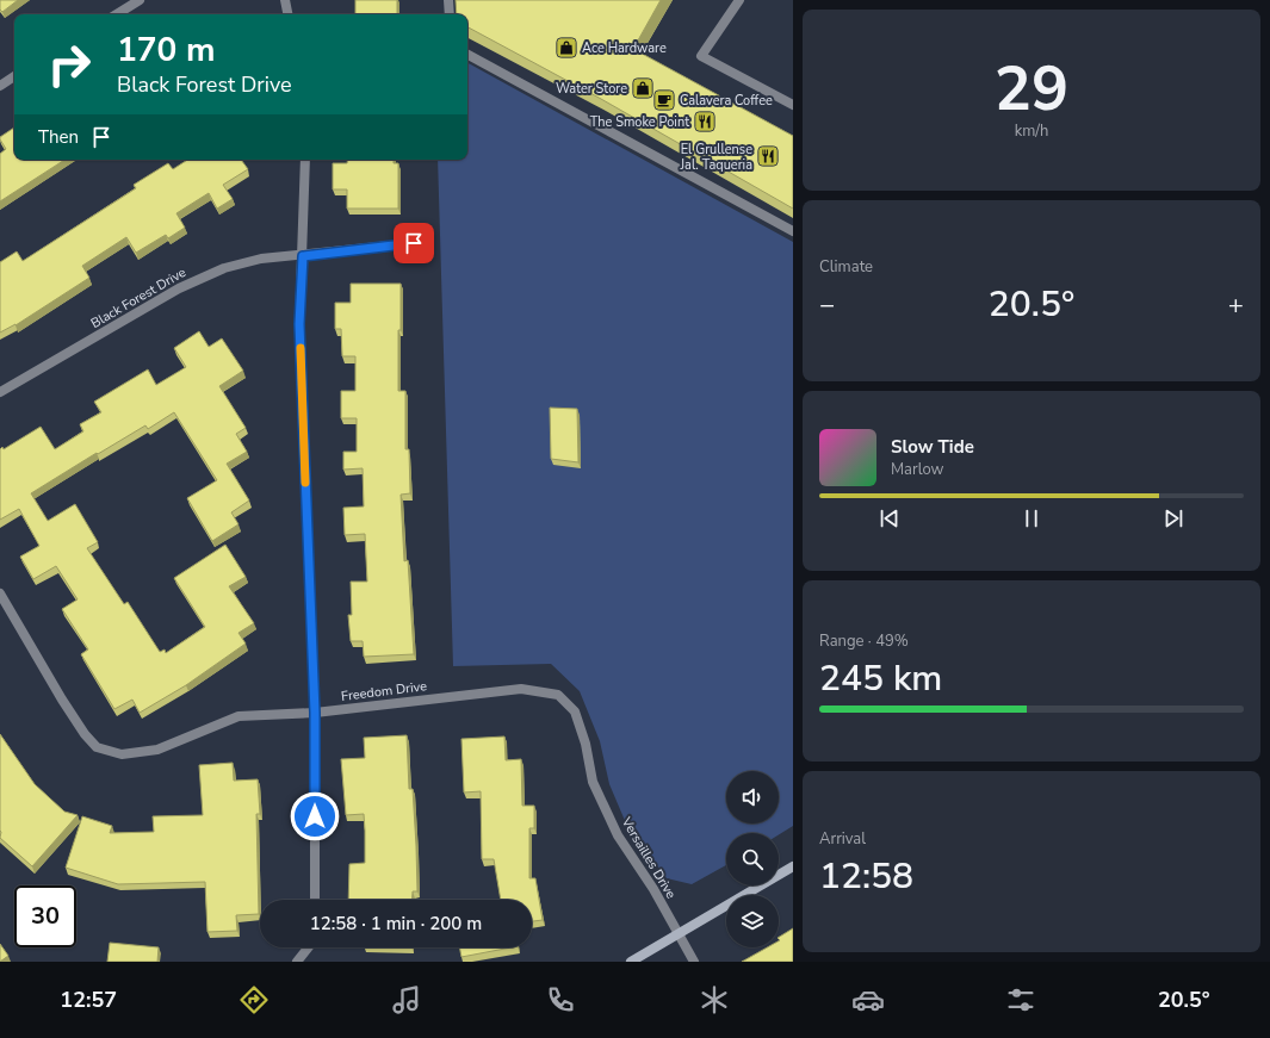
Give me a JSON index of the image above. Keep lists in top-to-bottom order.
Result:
{
  "streets": {
    "street": ["Black Forest Drive", "Freedom Drive", "Versailles Drive"]
  },
  "crossings": [
    ["Freedom Drive", "Versailles Drive"]
  ],
  "places": {
    "shop": ["Ace Hardware", "Water Store"],
    "cafe": ["Calavera Coffee"],
    "restaurant": ["The Smoke Point", "El Grullense Jal. Taqueria"]
  },
  "page": {
    "tile": [
      ["29", "km/h"],
      "Climate",
      ["Range · 49%", "245 km"],
      ["Arrival", "12:58"]
    ],
    "turn": ["170 m", "Black Forest Drive"],
    "then": "Then",
    "heat": ["−", "20.5°", "+"],
    "song": ["Slow Tide", "Marlow"],
    "limit": "30",
    "trip": "12:58 · 1 min · 200 m",
    "tabs": ["12:57", "20.5°"]
  }
}
